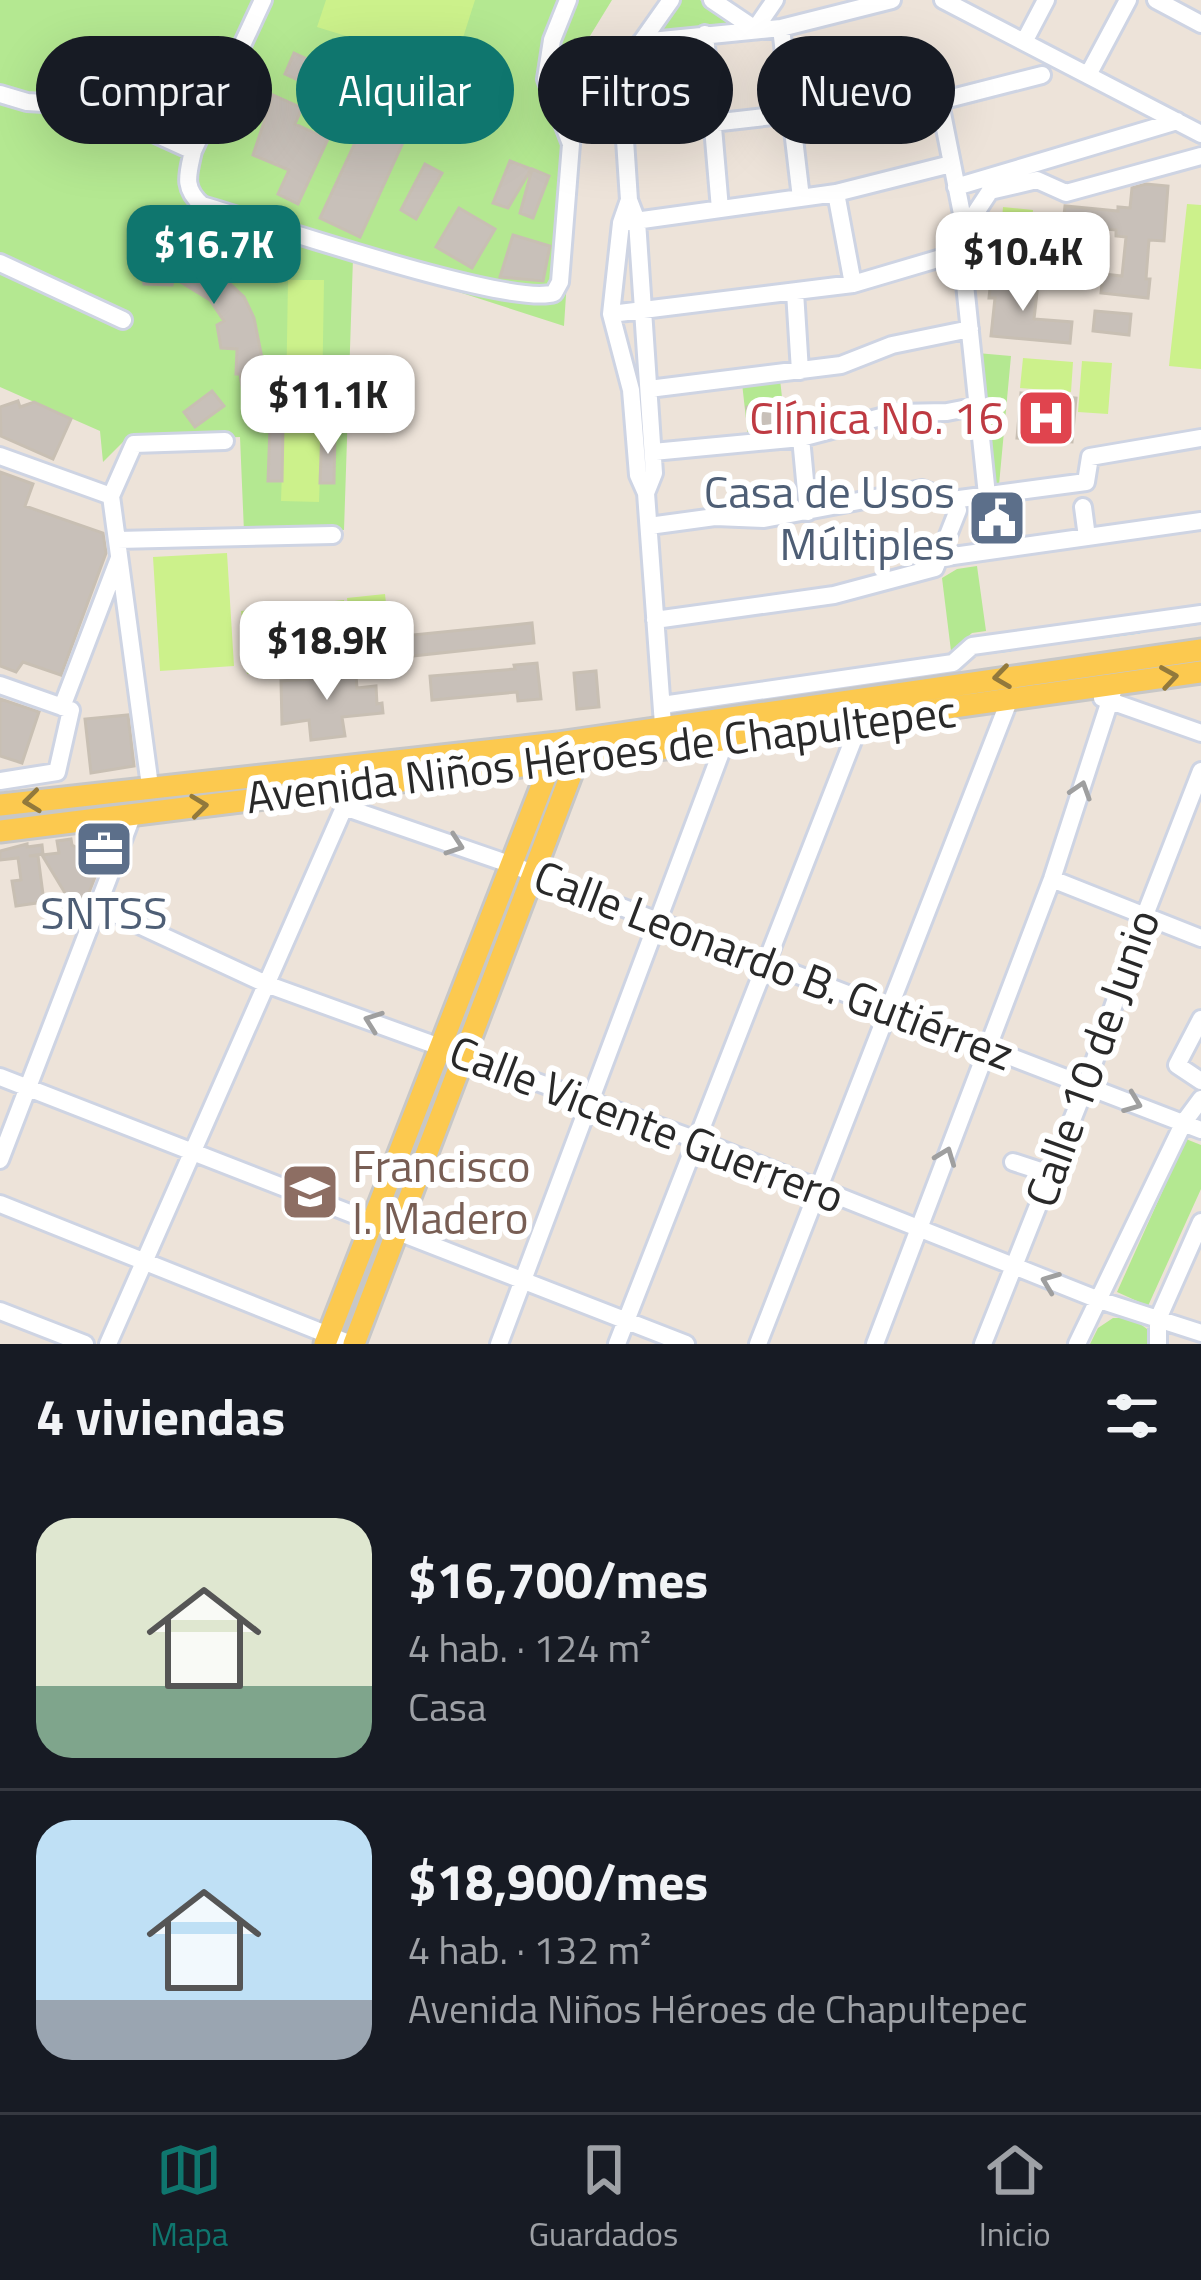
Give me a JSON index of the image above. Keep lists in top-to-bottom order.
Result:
{
  "streets": {
    "main road": ["Avenida Niños Héroes de Chapultepec"],
    "street": ["Calle Leonardo B. Gutiérrez", "Calle 10 de Junio", "Calle Vicente Guerrero"]
  },
  "crossings": [
    ["Avenida Niños Héroes de Chapultepec", "Calle Leonardo B. Gutiérrez"],
    ["Calle Leonardo B. Gutiérrez", "Calle 10 de Junio"],
    ["Calle 10 de Junio", "Calle Vicente Guerrero"]
  ],
  "places": {
    "hospital": ["Clínica No. 16"],
    "public building": ["Casa de Usos Múltiples"],
    "office": ["SNTSS"],
    "school or university": ["Francisco I. Madero"]
  },
  "page": {
    "chip": [
      "Comprar",
      "Alquilar",
      "Filtros",
      "Nuevo"
    ],
    "price": [
      "$16.7K",
      "$10.4K",
      "$11.1K",
      "$18.9K"
    ],
    "heading": "4 viviendas",
    "list": [
      {
        "name": "$16,700/mes",
        "note": "4 hab. · 124 m² · Casa"
      },
      {
        "name": "$18,900/mes",
        "note": "4 hab. · 132 m² · Avenida Niños Héroes de Chapultepec"
      }
    ],
    "tabs": ["Mapa", "Guardados", "Inicio"]
  }
}
